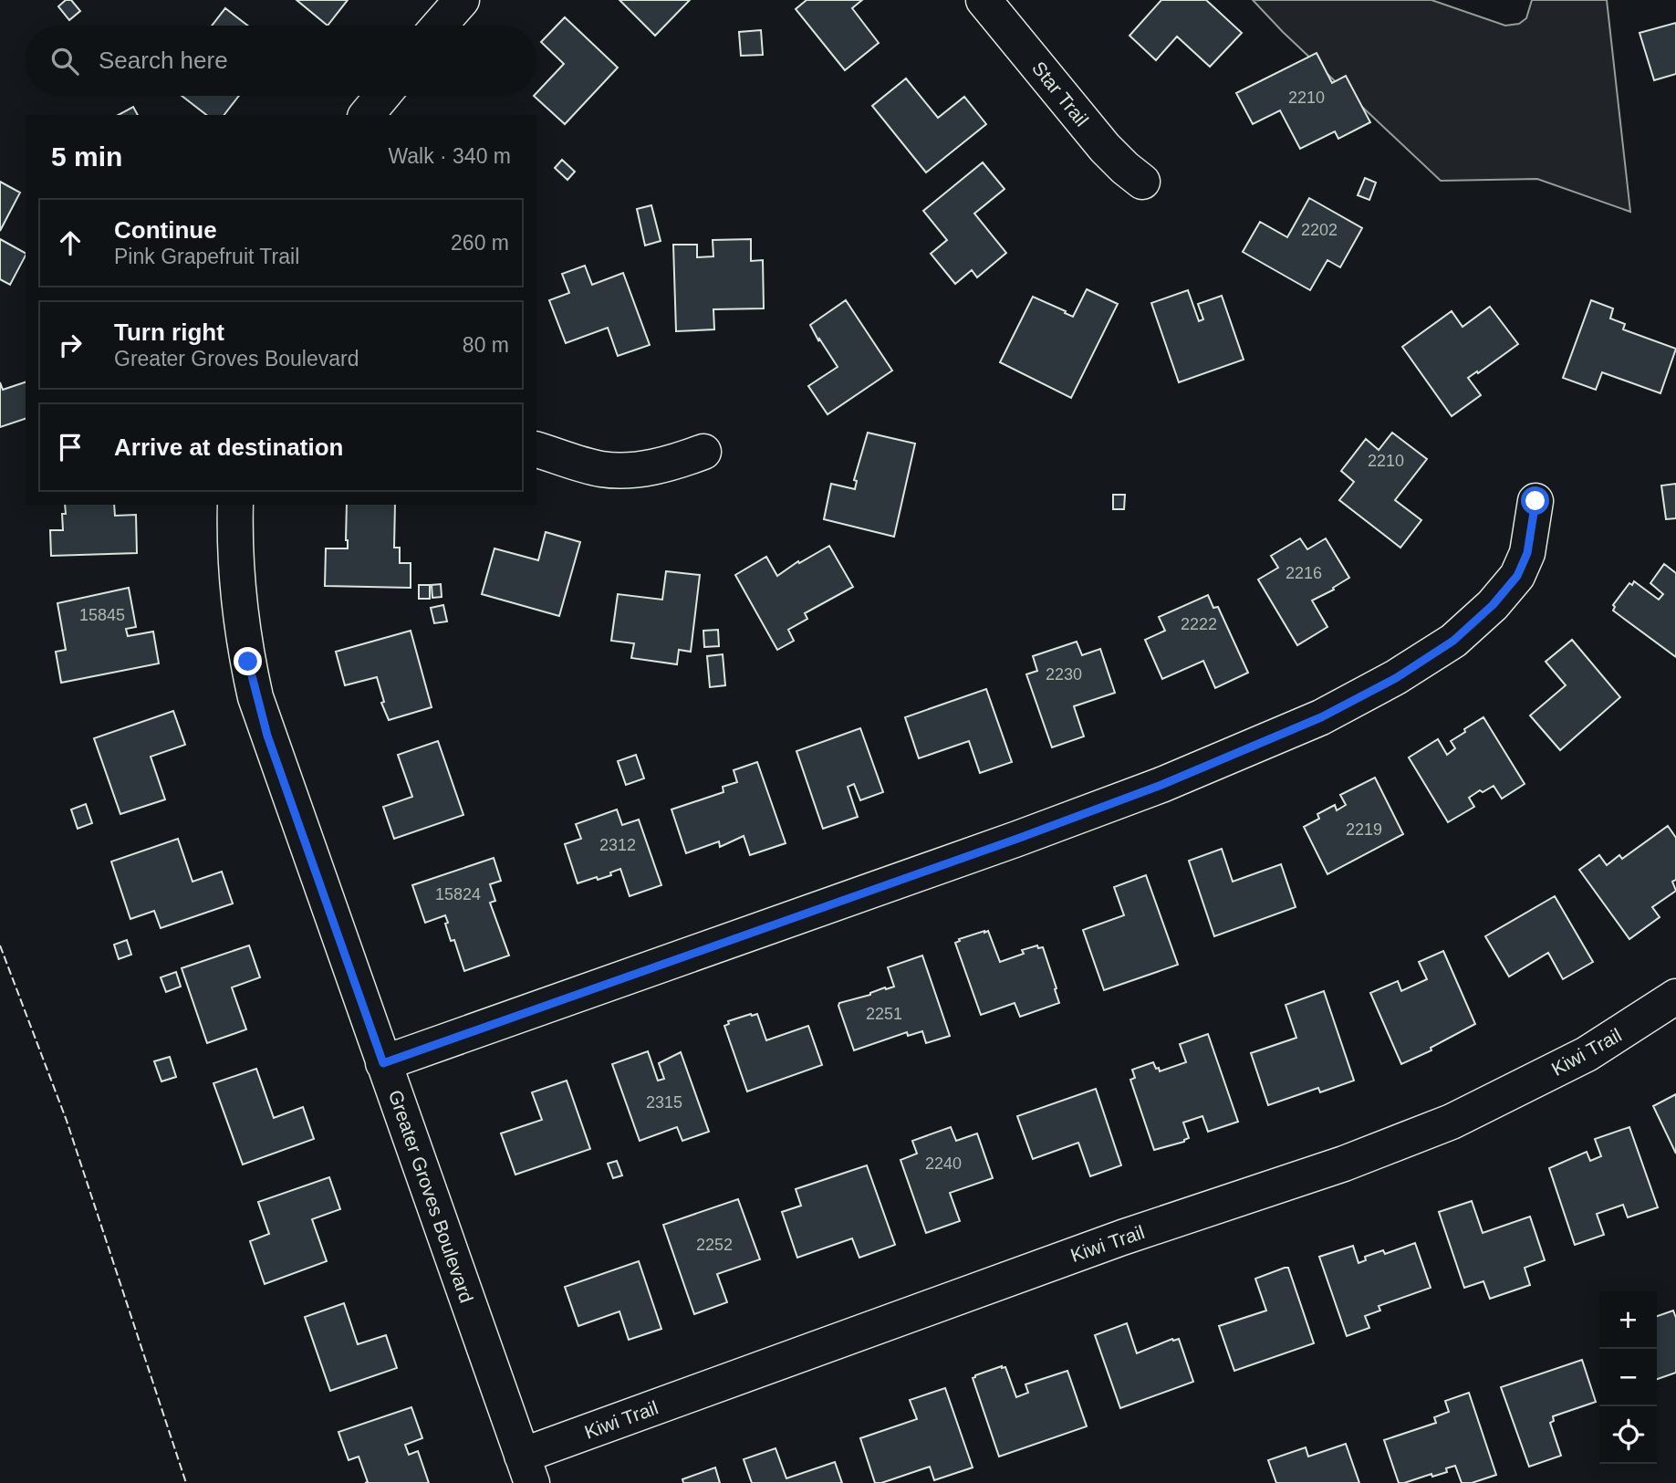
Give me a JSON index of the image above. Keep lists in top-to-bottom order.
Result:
{
  "streets": {
    "street": ["Star Trail", "Kiwi Trail", "Greater Groves Boulevard"]
  },
  "crossings": [
    ["Kiwi Trail", "Greater Groves Boulevard"]
  ],
  "house_numbers": [
    "2210",
    "2202",
    "2210",
    "2216",
    "15845",
    "2222",
    "2230",
    "2219",
    "2312",
    "15824",
    "2251",
    "2315",
    "2240",
    "2252"
  ],
  "page": {
    "search": "Search here",
    "heading": ["5 min", "Walk · 340 m"],
    "list": [
      ["Continue", "Pink Grapefruit Trail", "260 m"],
      ["Turn right", "Greater Groves Boulevard", "80 m"],
      "Arrive at destination"
    ],
    "map_buttons": ["+", "−"]
  }
}
